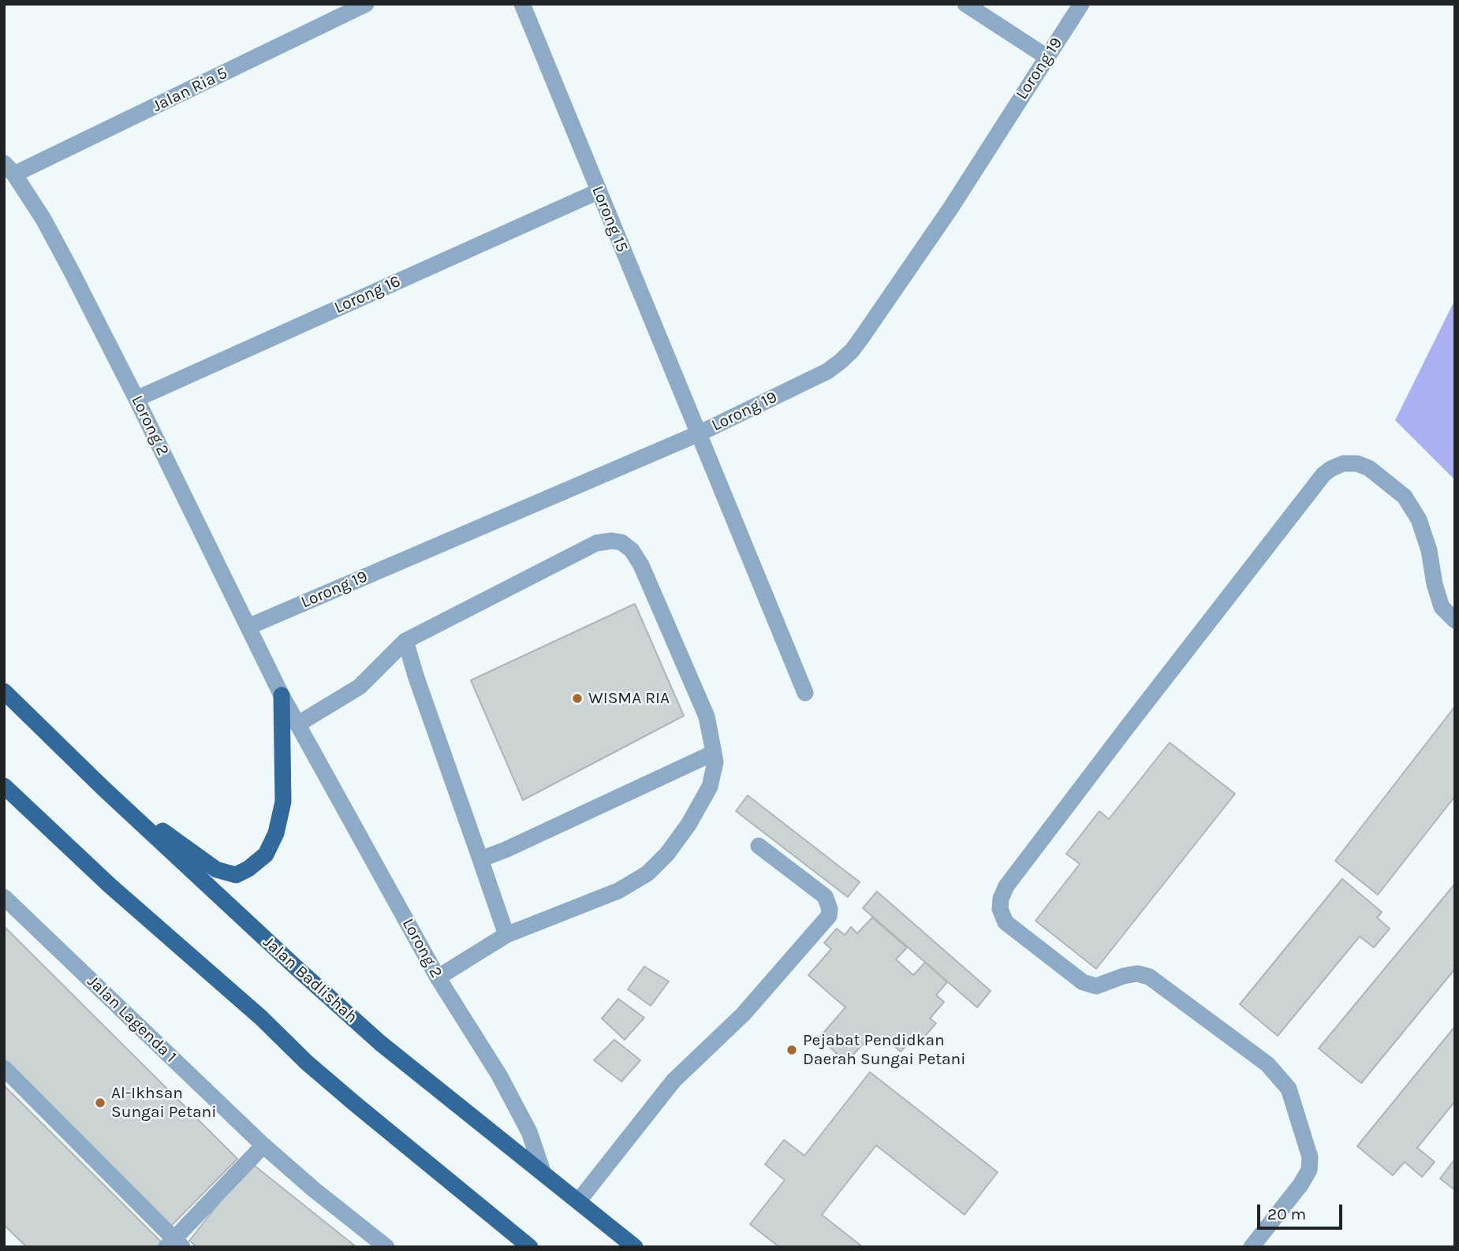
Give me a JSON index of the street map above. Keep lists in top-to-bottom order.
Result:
{
  "streets": {
    "main road": ["Jalan Badlishah"],
    "street": [
      "Lorong 19",
      "Jalan Ria 5",
      "Lorong 15",
      "Lorong 16",
      "Lorong 2",
      "Jalan Lagenda 1"
    ]
  },
  "crossings": [
    ["Lorong 19", "Lorong 15"],
    ["Lorong 19", "Lorong 2"],
    ["Jalan Ria 5", "Lorong 2"],
    ["Lorong 15", "Lorong 16"],
    ["Lorong 16", "Lorong 2"],
    ["Lorong 2", "Jalan Badlishah"]
  ],
  "places": ["WISMA RIA", "Pejabat Pendidkan Daerah Sungai Petani", "Al-Ikhsan Sungai Petani"],
  "scale_bar": "20 m"
}
